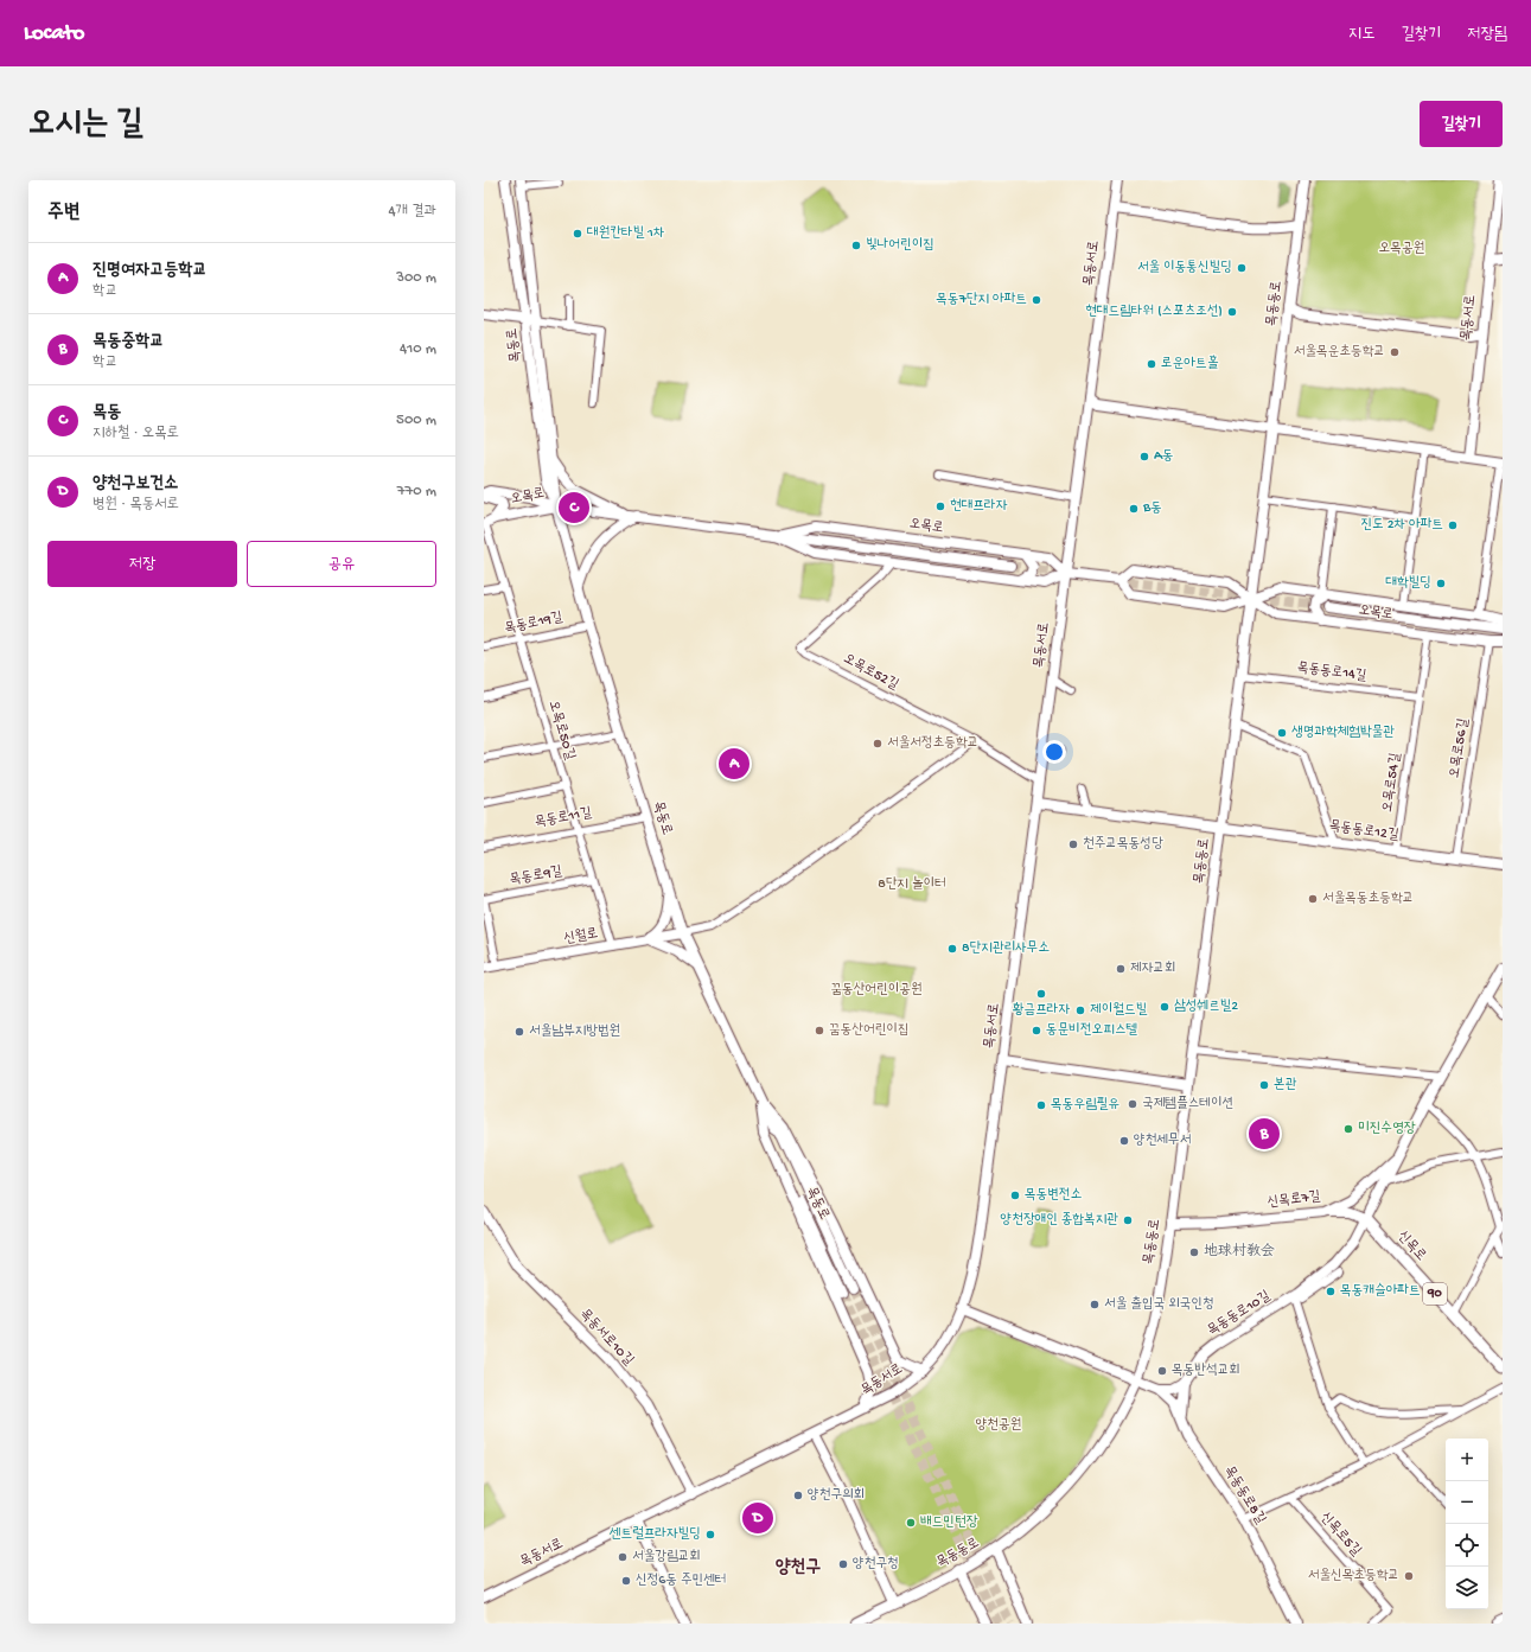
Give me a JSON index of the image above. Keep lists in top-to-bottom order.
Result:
{
  "streets": {
    "main road": [
      "목동서로",
      "목동동로",
      "목동로",
      "오목로",
      "목동동로12길",
      "신월로",
      "신목로7길",
      "신목로",
      "90",
      "목동동로10길",
      "목동서로10길",
      "목동동로8길"
    ],
    "street": [
      "목동로19길",
      "오목로52길",
      "목동동로14길",
      "오목로50길",
      "오목로56길",
      "오목로54길",
      "목동로11길",
      "목동로9길",
      "신목로5길"
    ]
  },
  "crossings": [
    ["목동서로", "오목로"],
    ["목동서로", "오목로52길"],
    ["목동서로", "목동동로12길"],
    ["목동서로", "목동서로10길"],
    ["목동동로", "오목로"],
    ["목동동로", "목동동로14길"],
    ["목동동로", "목동동로12길"],
    ["목동동로", "신목로7길"],
    ["목동로", "오목로"],
    ["목동로", "목동로19길"],
    ["목동로", "목동로11길"],
    ["목동로", "신월로"],
    ["오목로", "오목로52길"],
    ["오목로", "오목로50길"],
    ["오목로", "오목로56길"],
    ["오목로", "오목로54길"],
    ["목동로19길", "오목로50길"],
    ["목동동로14길", "오목로54길"],
    ["오목로50길", "목동로11길"],
    ["오목로50길", "목동로9길"],
    ["오목로50길", "신월로"],
    ["오목로56길", "목동동로12길"],
    ["오목로54길", "목동동로12길"],
    ["신목로", "목동동로10길"]
  ],
  "districts": ["양천구"],
  "parks": [
    "오목공원",
    "8단지 놀이터",
    "꿈동산어린이공원",
    "양천공원"
  ],
  "places": [
    "대원칸타빌 1차",
    "빛나어린이집",
    "서울 이동통신빌딩",
    "목동7단지 아파트",
    "현대드림타워 (스포츠조선)",
    "서울목운초등학교",
    "로운아트홀",
    "A동",
    "현대프라자",
    "B동",
    "진도 2차 아파트",
    "대학빌딩",
    "생명과학체험박물관",
    "서울서정초등학교",
    "천주교목동성당",
    "서울목동초등학교",
    "8단지관리사무소",
    "제자교회",
    "황금프라자",
    "삼성쉐르빌2",
    "제이월드빌",
    "꿈동산어린이집",
    "동문비전오피스텔",
    "서울남부지방법원",
    "본관",
    "국제템플스테이션",
    "목동우림필유",
    "미진수영장",
    "양천세무서",
    "목동변전소",
    "양천장애인 종합복지관",
    "地球村教会",
    "목동캐슬아파트",
    "서울 출입국 외국인청",
    "목동반석교회",
    "양천구의회",
    "배드민턴장",
    "센트럴프라자빌딩",
    "서울강림교회",
    "양천구청",
    "서울신목초등학교",
    "신정6동 주민센터"
  ],
  "page": {
    "header": "Locato",
    "nav": ["지도", "길찾기", "저장됨"],
    "buttons": [
      "길찾기",
      ["저장", "공유"]
    ],
    "title": "오시는 길",
    "heading": ["주변", "4개 결과"],
    "list": [
      {
        "mark": "A",
        "name": "진명여자고등학교",
        "note": "학교",
        "value": "300 m"
      },
      {
        "mark": "B",
        "name": "목동중학교",
        "note": "학교",
        "value": "410 m"
      },
      {
        "mark": "C",
        "name": "목동",
        "note": "지하철 · 오목로",
        "value": "500 m"
      },
      {
        "mark": "D",
        "name": "양천구보건소",
        "note": "병원 · 목동서로",
        "value": "770 m"
      }
    ],
    "pins": [
      "C",
      "A",
      "B",
      "D"
    ],
    "map_buttons": ["+", "−"]
  }
}
